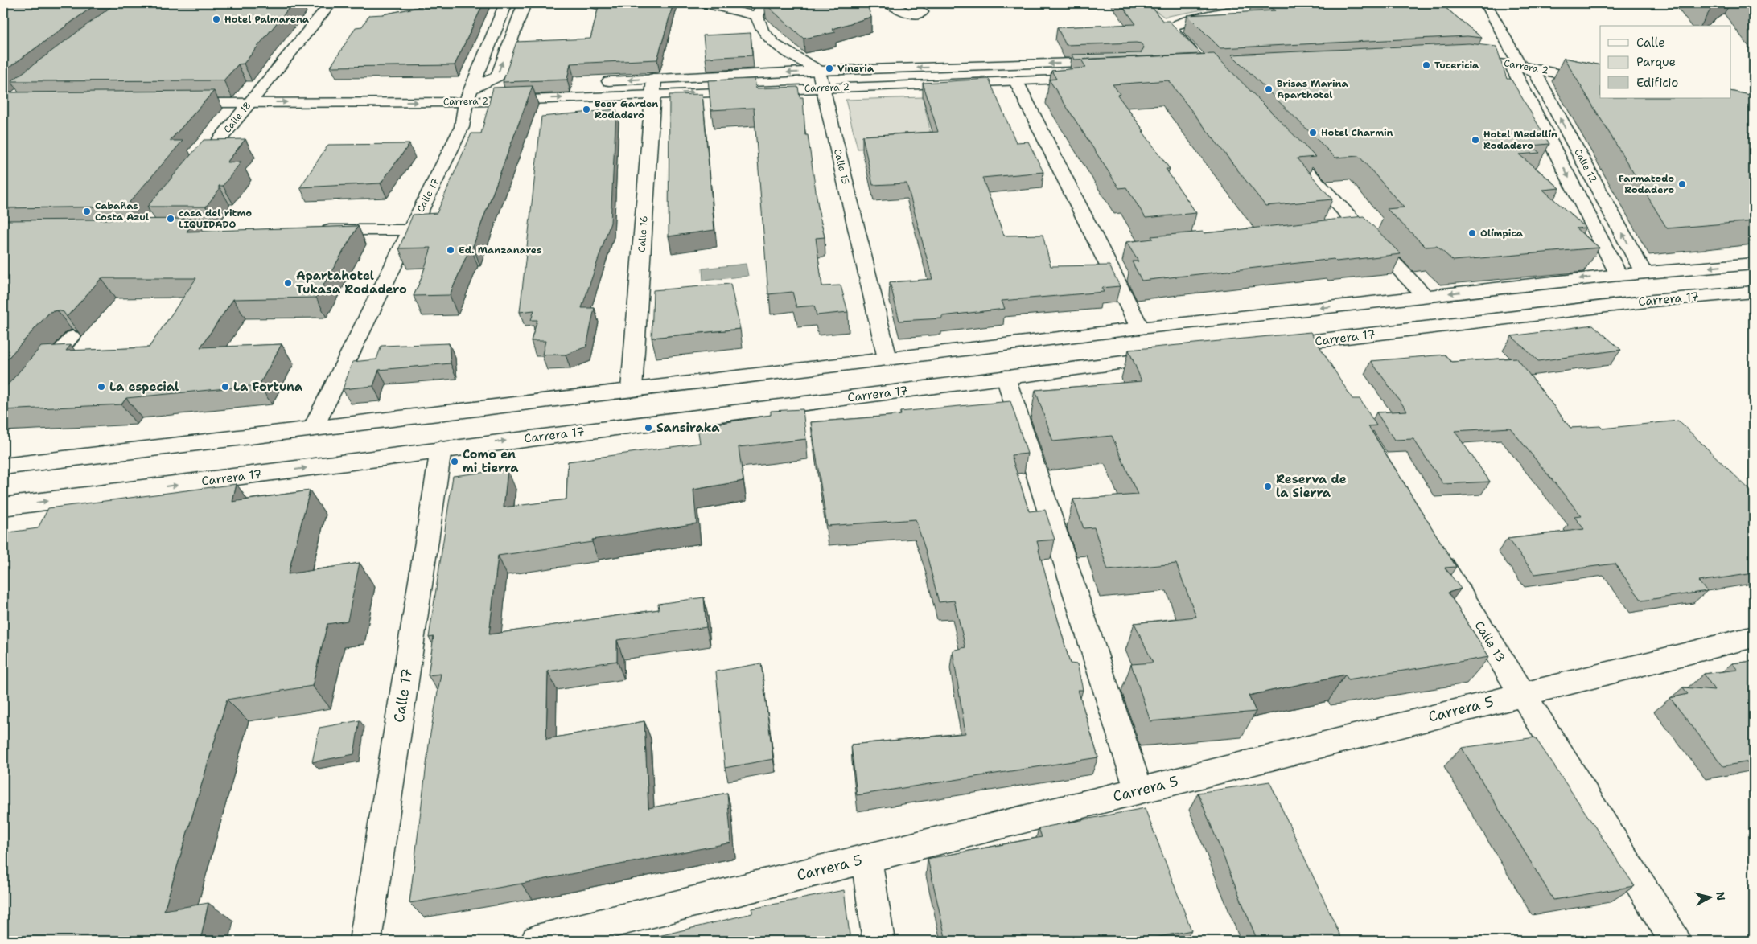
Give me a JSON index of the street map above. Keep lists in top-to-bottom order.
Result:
{
  "streets": {
    "street": [
      "Carrera 2",
      "Calle 18",
      "Calle 12",
      "Calle 15",
      "Calle 17",
      "Calle 16",
      "Carrera 17",
      "Calle 13",
      "Carrera 5"
    ]
  },
  "crossings": [
    ["Carrera 2", "Calle 18"],
    ["Carrera 2", "Calle 12"],
    ["Carrera 2", "Calle 15"],
    ["Carrera 2", "Calle 17"],
    ["Carrera 2", "Calle 16"],
    ["Calle 17", "Carrera 17"],
    ["Calle 13", "Carrera 5"]
  ],
  "places": [
    "Hotel Palmarena",
    "Tucericia",
    "Vineria",
    "Brisas Marina Aparthotel",
    "Beer Garden Rodadero",
    "Hotel Charmin",
    "Hotel Medellín Rodadero",
    "Farmatodo Rodadero",
    "Cabañas Costa Azul",
    "casa del ritmo LIQUIDADO",
    "Olímpica",
    "Ed. Manzanares",
    "Apartahotel Tukasa Rodadero",
    "La especial",
    "La Fortuna",
    "Sansiraka",
    "Como en mi tierra",
    "Reserva de la Sierra"
  ],
  "legend": ["Calle", "Parque", "Edificio"],
  "north": "right"
}
